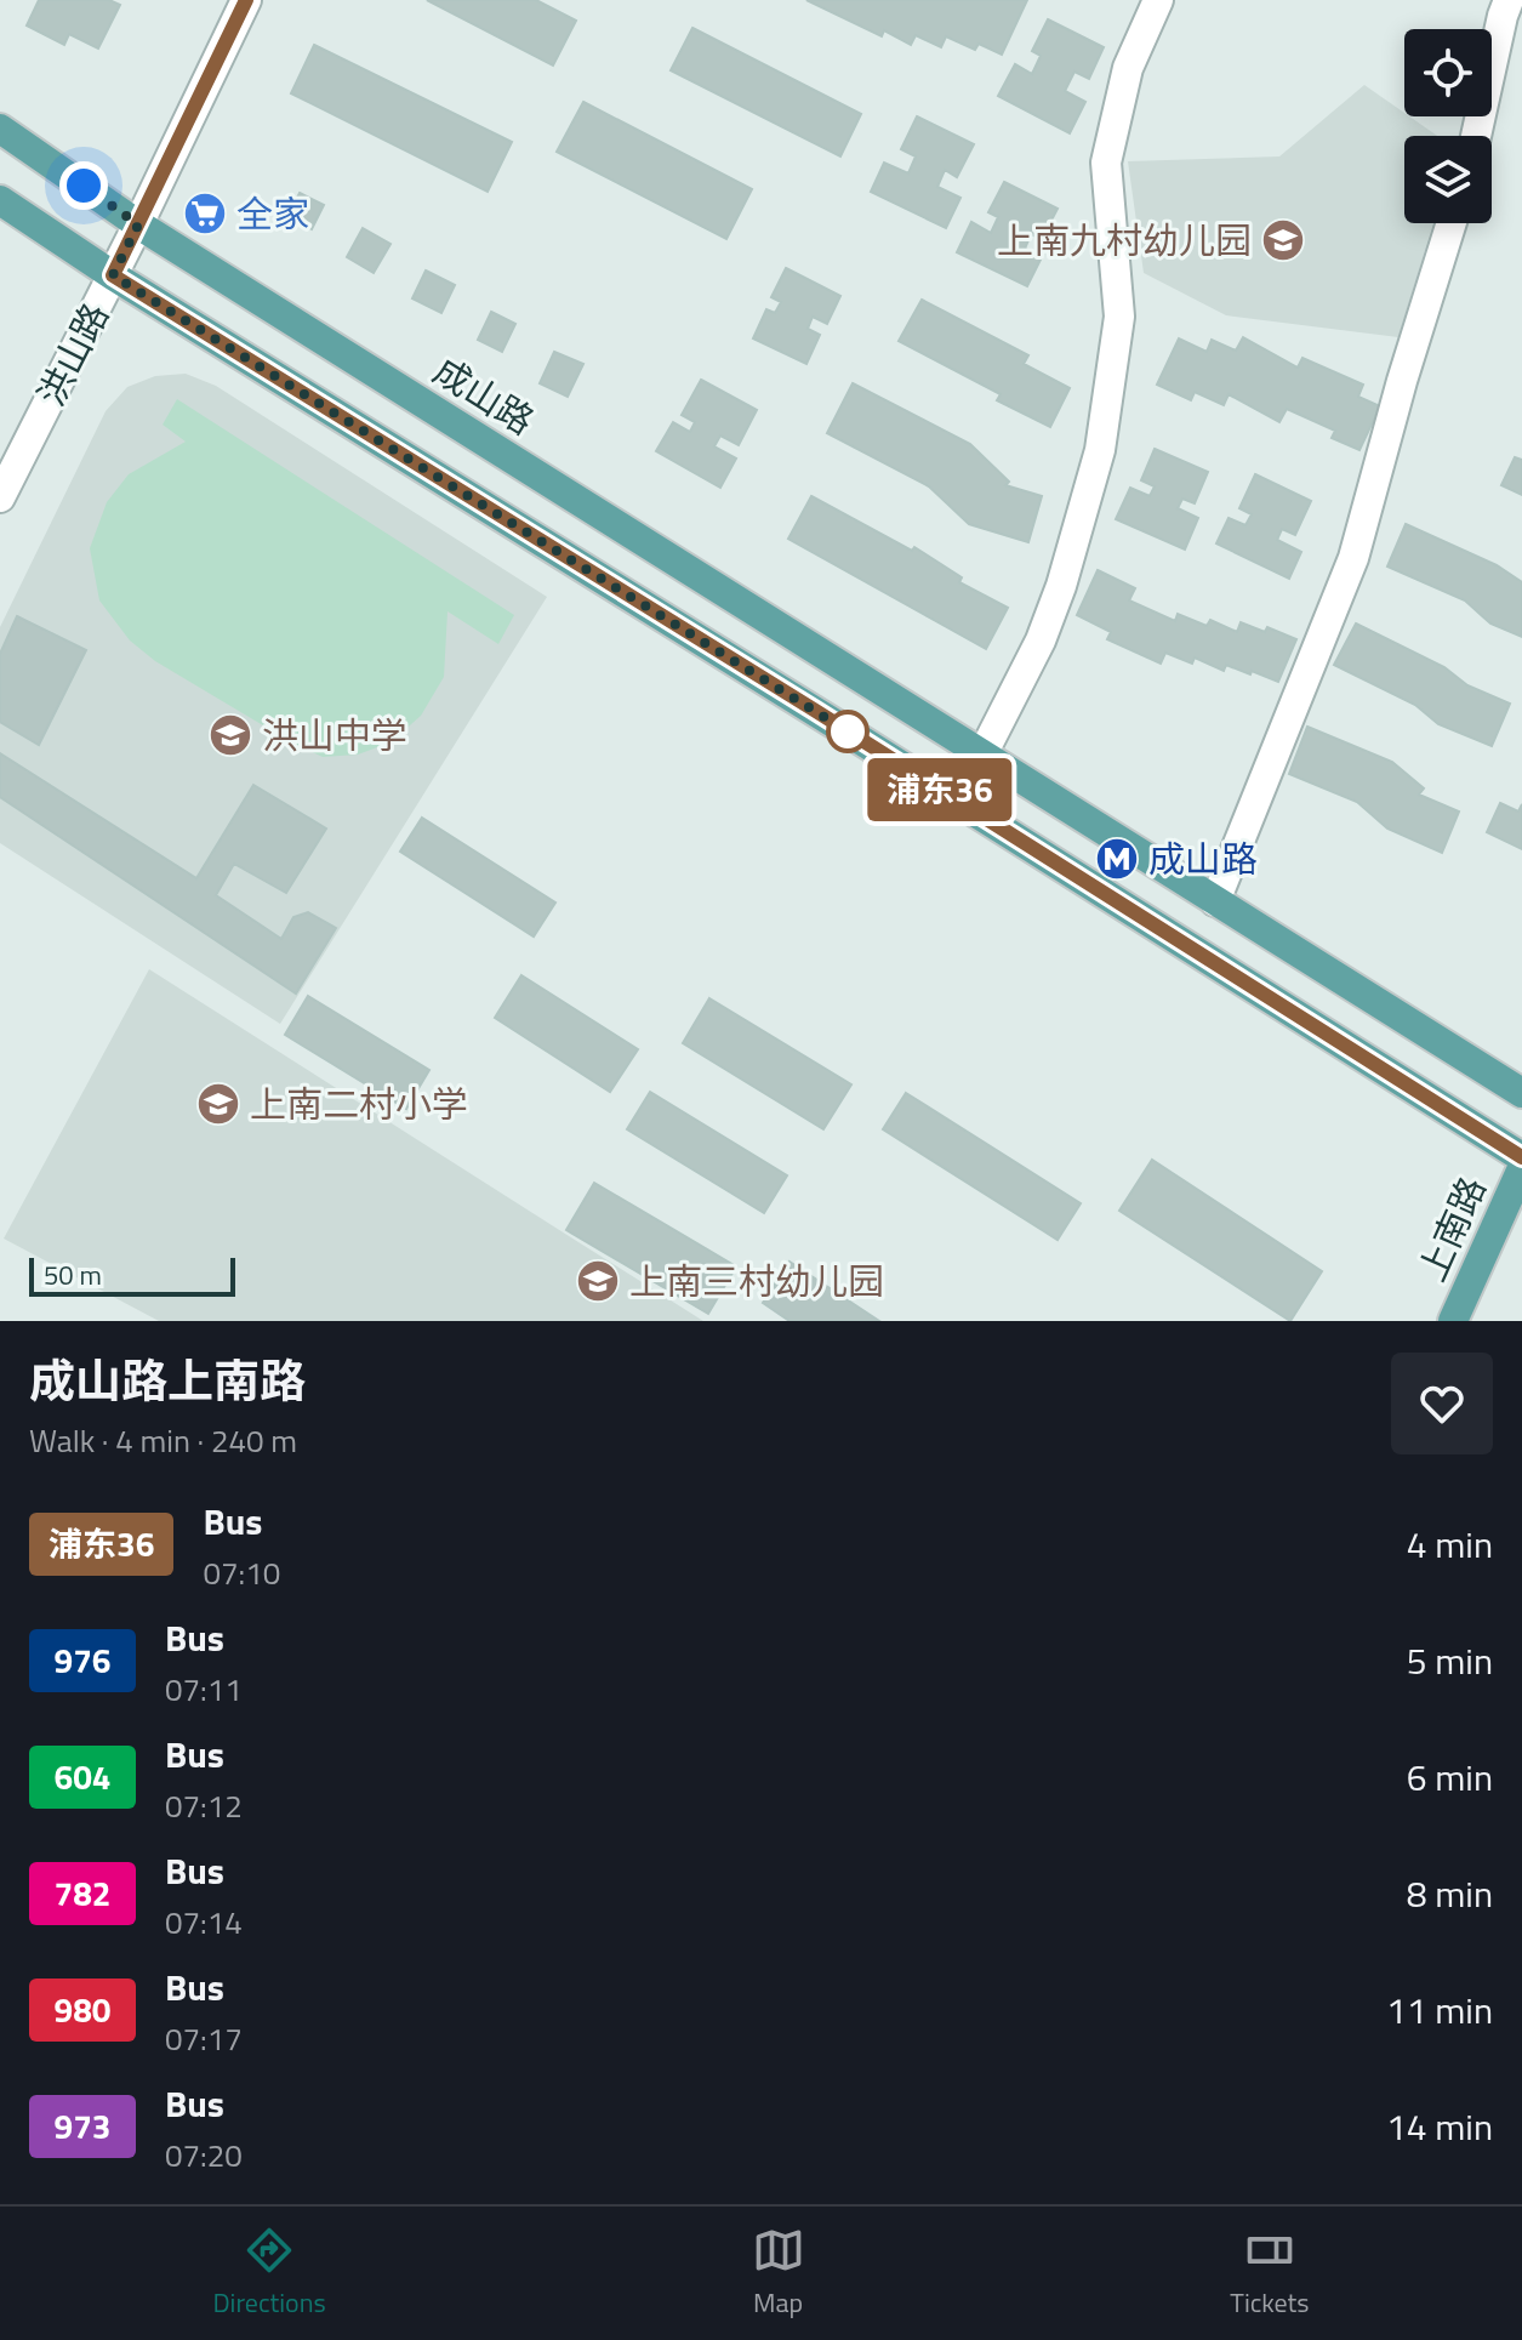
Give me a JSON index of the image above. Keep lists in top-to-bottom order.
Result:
{
  "streets": {
    "main road": ["成山路", "上南路"],
    "street": ["洪山路"]
  },
  "crossings": [
    ["洪山路", "成山路"]
  ],
  "places": {
    "supermarket": ["全家"],
    "school or university": [
      "上南九村幼儿园",
      "洪山中学",
      "上南二村小学",
      "上南三村幼儿园"
    ],
    "metro station": ["成山路"]
  },
  "lines": ["bus line 浦东36"],
  "scale_bar": "50 m",
  "page": {
    "on_map": "浦东36",
    "scale": "50 m",
    "heading": ["成山路上南路", "Walk · 4 min · 240 m"],
    "list": [
      {
        "mark": "浦东36",
        "name": "Bus",
        "note": "07:10",
        "value": "4 min"
      },
      {
        "mark": "976",
        "name": "Bus",
        "note": "07:11",
        "value": "5 min"
      },
      {
        "mark": "604",
        "name": "Bus",
        "note": "07:12",
        "value": "6 min"
      },
      {
        "mark": "782",
        "name": "Bus",
        "note": "07:14",
        "value": "8 min"
      },
      {
        "mark": "980",
        "name": "Bus",
        "note": "07:17",
        "value": "11 min"
      },
      {
        "mark": "973",
        "name": "Bus",
        "note": "07:20",
        "value": "14 min"
      }
    ],
    "tabs": ["Directions", "Map", "Tickets"]
  }
}
